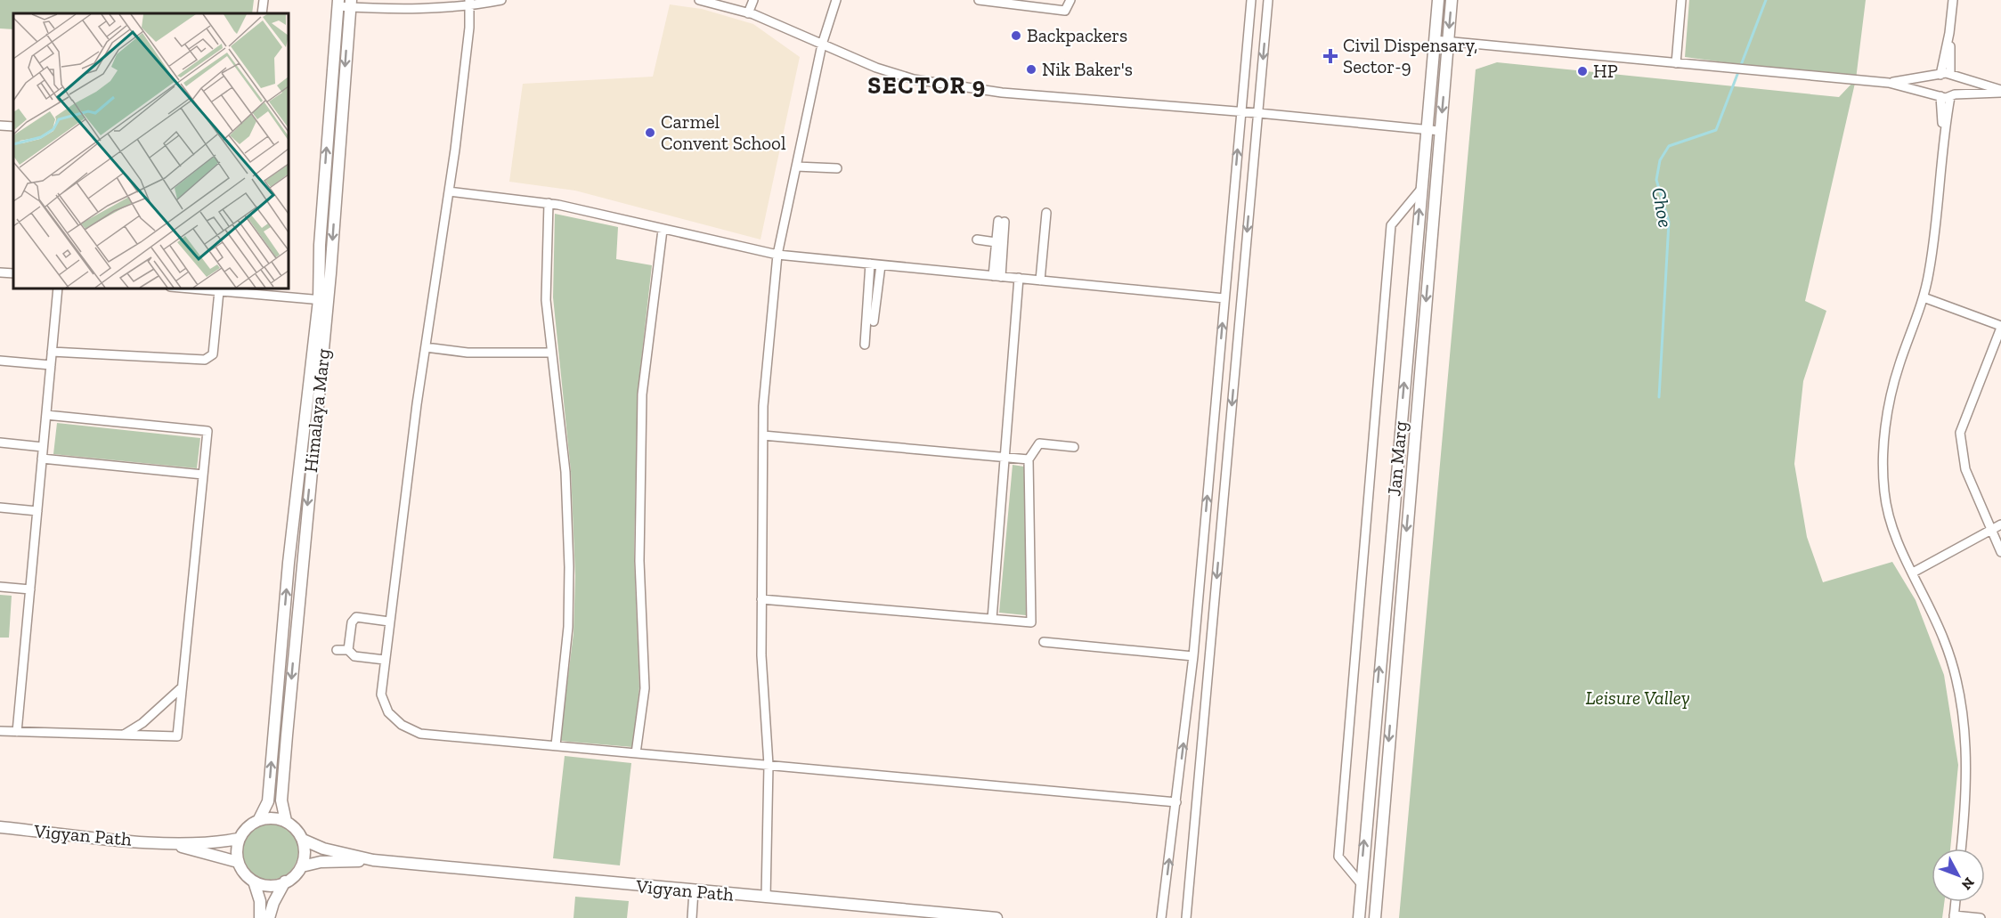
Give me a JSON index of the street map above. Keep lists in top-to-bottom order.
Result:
{
  "streets": {
    "main road": ["Himalaya Marg", "Jan Marg", "Vigyan Path"]
  },
  "crossings": [
    ["Himalaya Marg", "Vigyan Path"]
  ],
  "districts": ["SECTOR 9"],
  "water": ["Choe"],
  "parks": ["Leisure Valley"],
  "places": {
    "other": [
      "Backpackers",
      "Nik Baker's",
      "HP",
      "Carmel Convent School"
    ],
    "health": ["Civil Dispensary, Sector-9"]
  },
  "north": "bottom right"
}
